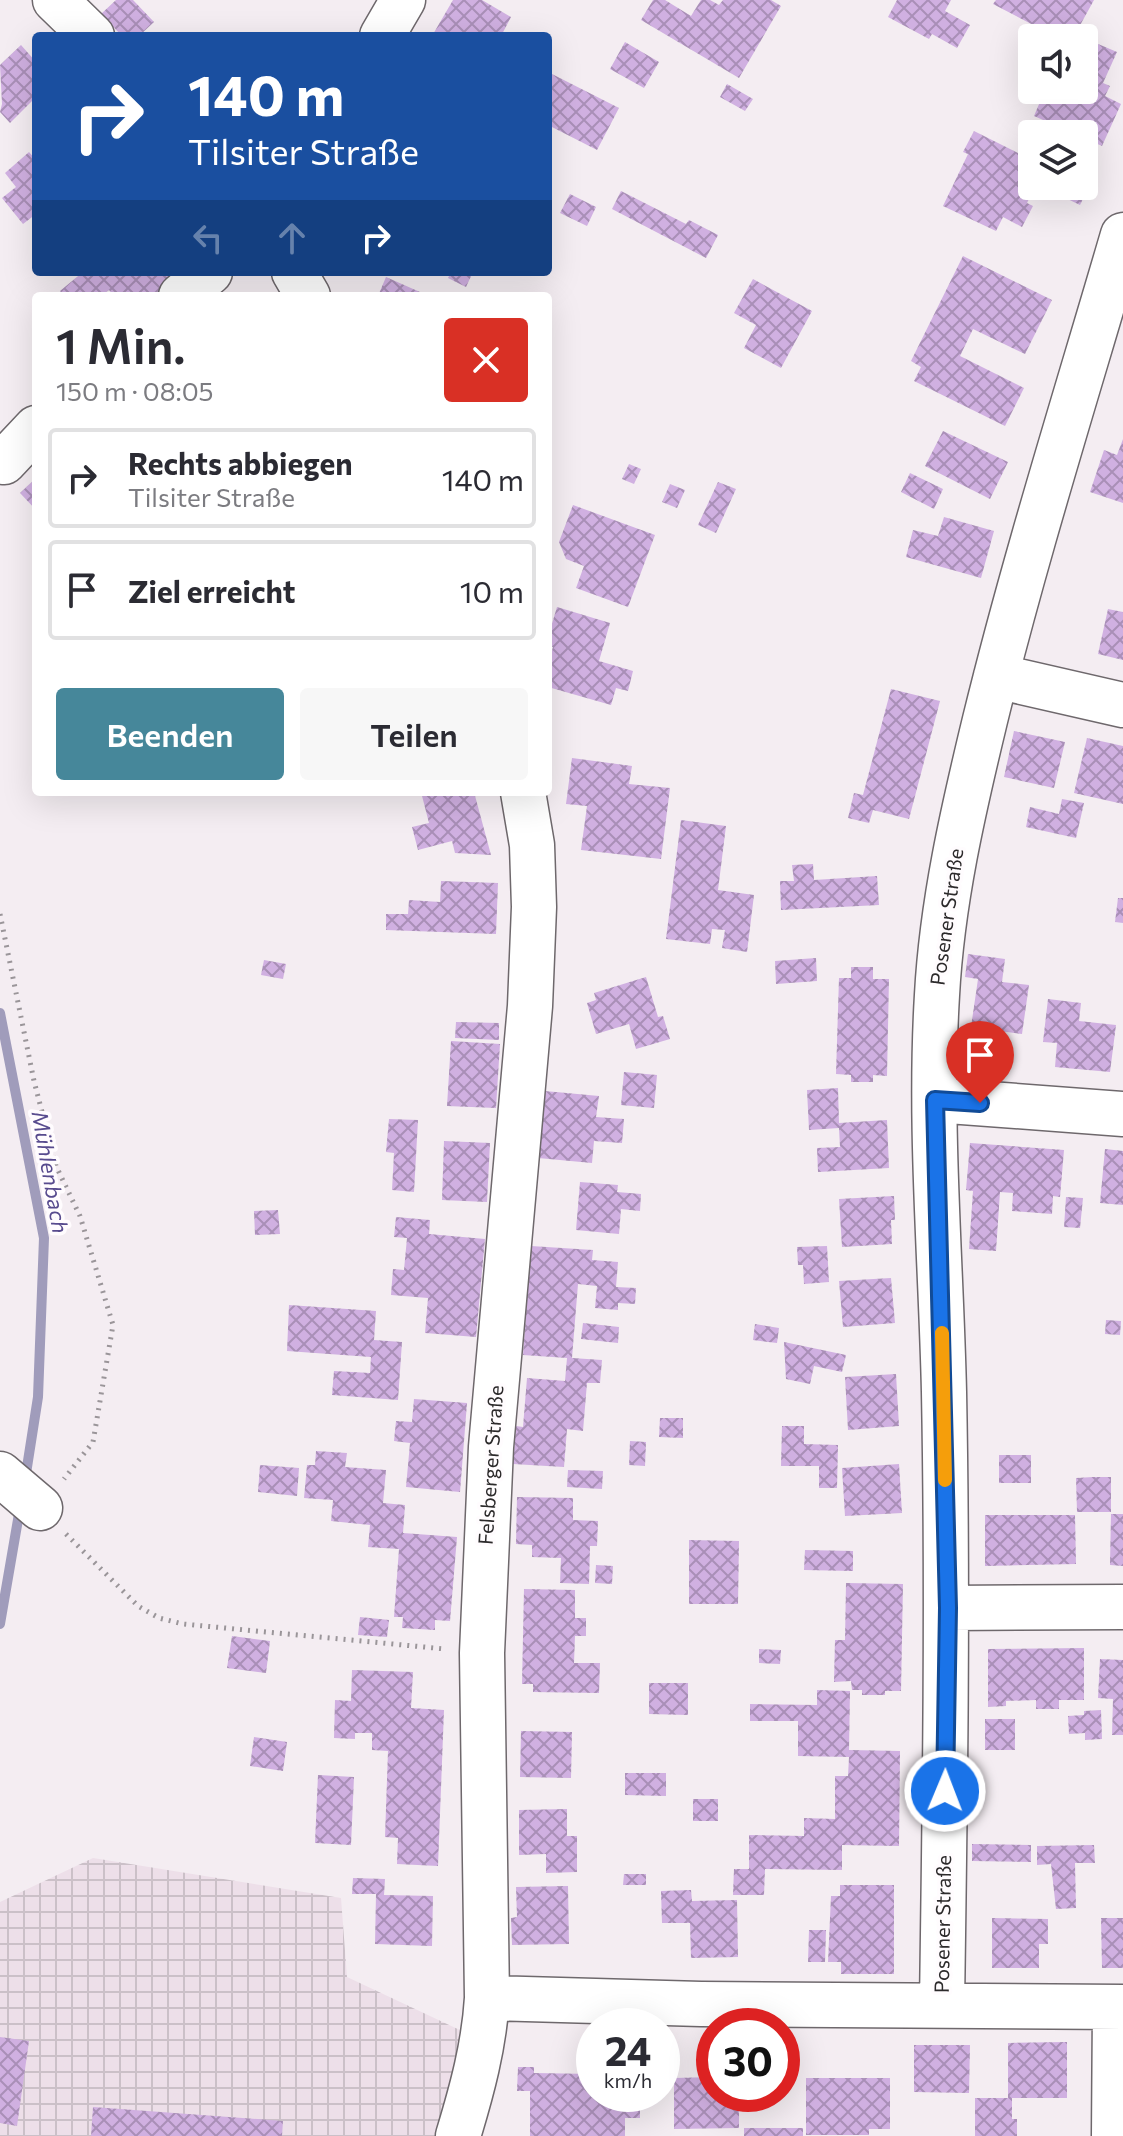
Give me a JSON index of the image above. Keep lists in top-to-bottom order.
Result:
{
  "streets": {
    "street": ["Posener Straße", "Felsberger Straße"]
  },
  "water": ["Mühlenbach"],
  "page": {
    "turn": ["140 m", "Tilsiter Straße"],
    "heading": ["1 Min.", "150 m · 08:05"],
    "list": [
      {
        "name": "Rechts abbiegen",
        "note": "Tilsiter Straße",
        "value": "140 m"
      },
      {
        "name": "Ziel erreicht",
        "value": "10 m"
      }
    ],
    "buttons": ["Beenden", "Teilen"],
    "speed": "24 km/h",
    "limit": "30"
  }
}
